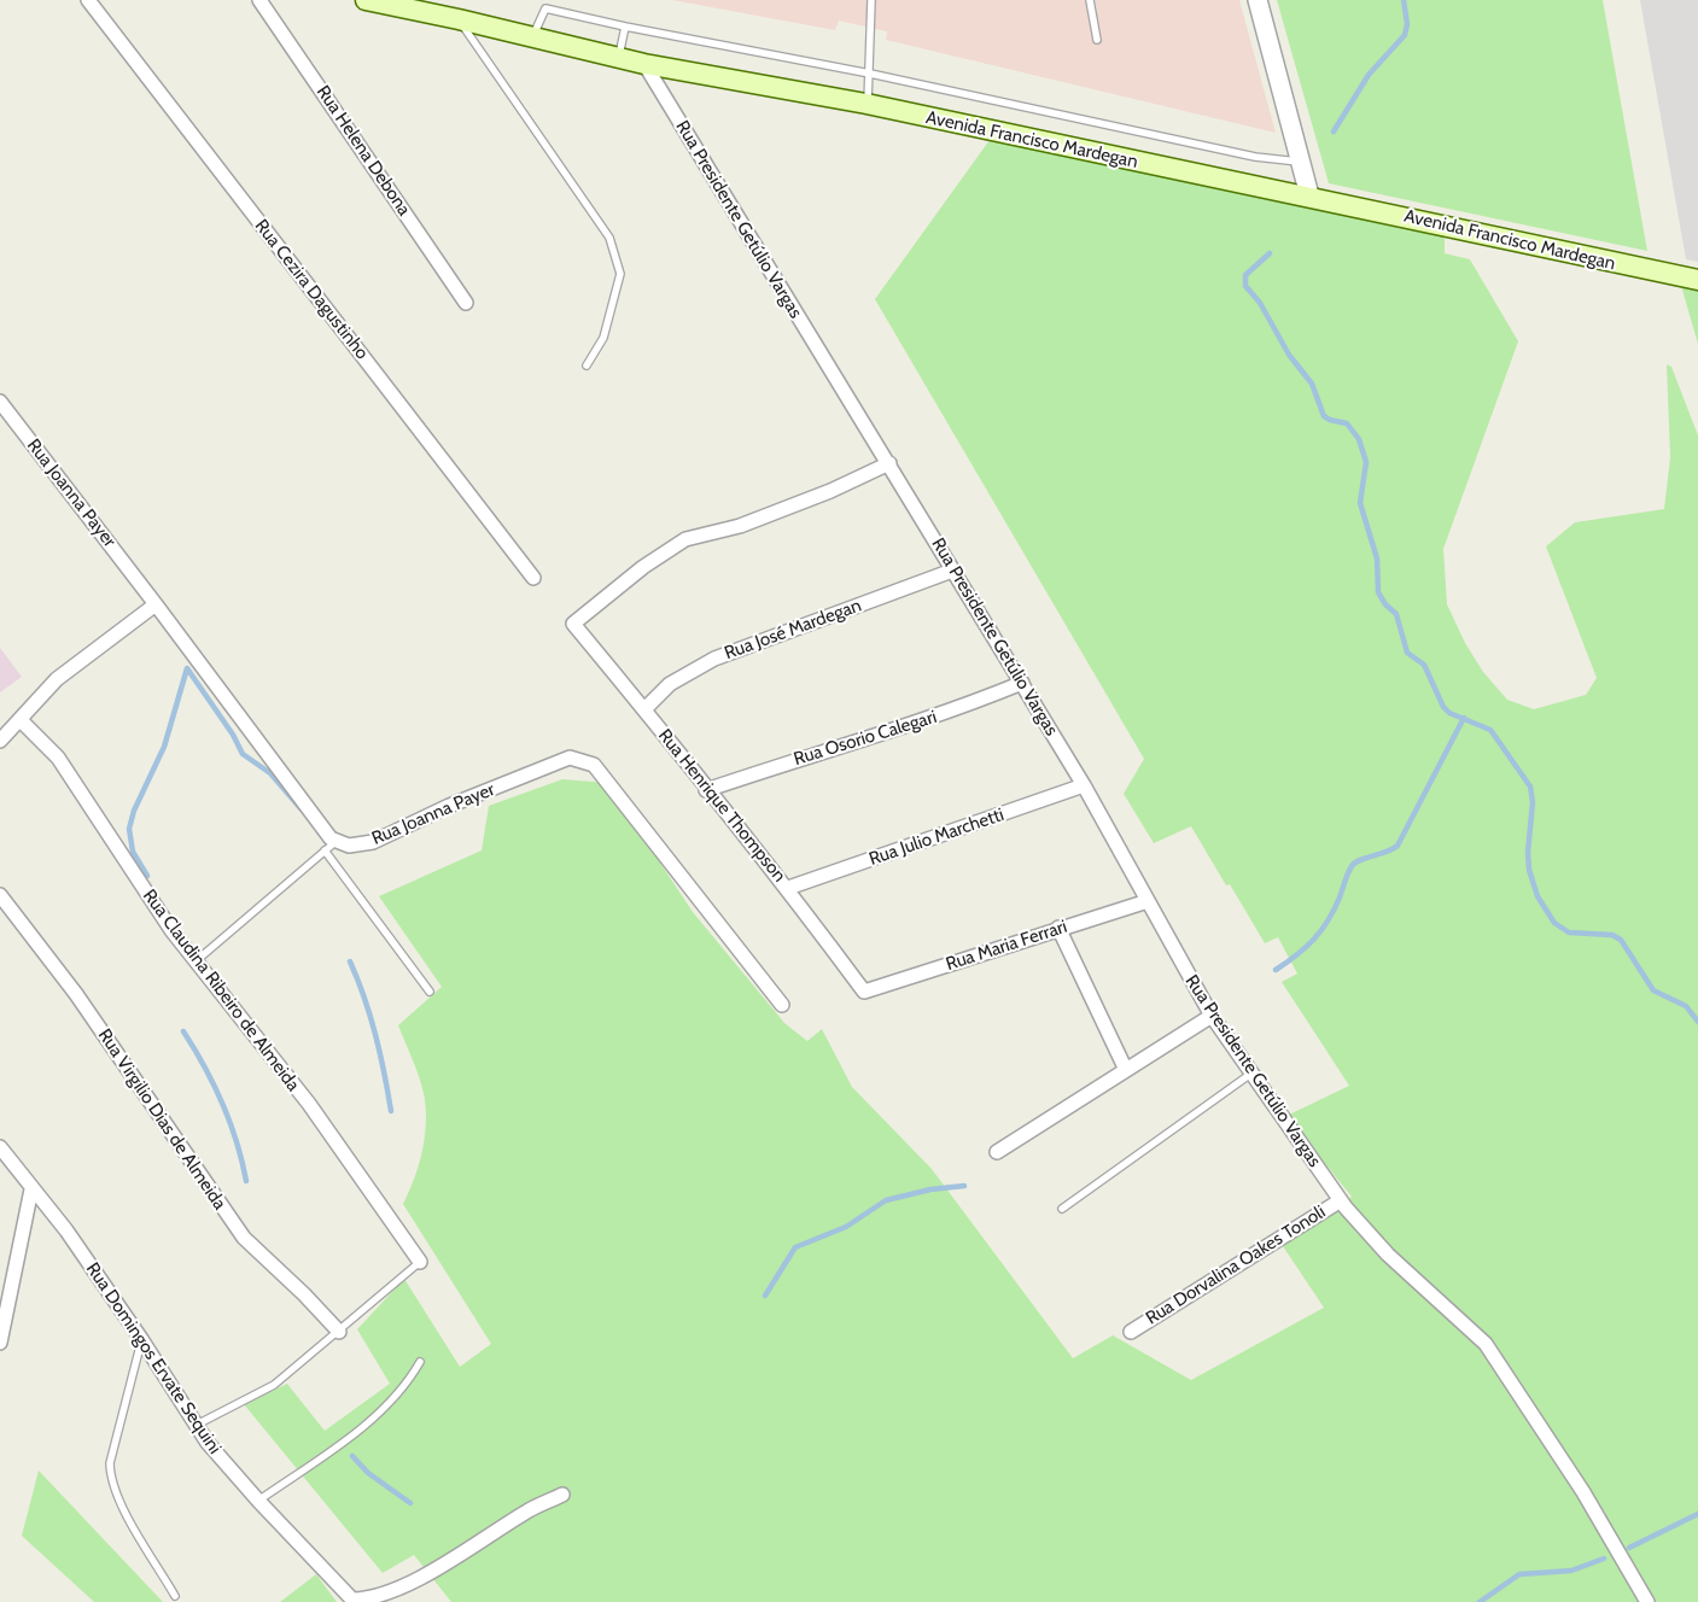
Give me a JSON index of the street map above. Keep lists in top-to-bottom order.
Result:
{
  "streets": {
    "main road": ["Avenida Francisco Mardegan"],
    "street": [
      "Rua Helena Debona",
      "Rua Presidente Getúlio Vargas",
      "Rua Cezira Dagustinho",
      "Rua Joanna Payer",
      "Rua José Mardegan",
      "Rua Osorio Calegari",
      "Rua Henrique Thompson",
      "Rua Julio Marchetti",
      "Rua Maria Ferrari",
      "Rua Claudina Ribeiro de Almeida",
      "Rua Virgilio Dias de Almeida",
      "Rua Dorvalina Oakes Tonoli",
      "Rua Domingos Ervate Sequini"
    ]
  },
  "crossings": [
    ["Avenida Francisco Mardegan", "Rua Presidente Getúlio Vargas"],
    ["Rua Presidente Getúlio Vargas", "Rua José Mardegan"],
    ["Rua Presidente Getúlio Vargas", "Rua Osorio Calegari"],
    ["Rua Presidente Getúlio Vargas", "Rua Henrique Thompson"],
    ["Rua Presidente Getúlio Vargas", "Rua Julio Marchetti"],
    ["Rua Presidente Getúlio Vargas", "Rua Maria Ferrari"],
    ["Rua Presidente Getúlio Vargas", "Rua Dorvalina Oakes Tonoli"],
    ["Rua José Mardegan", "Rua Henrique Thompson"],
    ["Rua Osorio Calegari", "Rua Henrique Thompson"],
    ["Rua Henrique Thompson", "Rua Julio Marchetti"],
    ["Rua Henrique Thompson", "Rua Maria Ferrari"]
  ]
}
